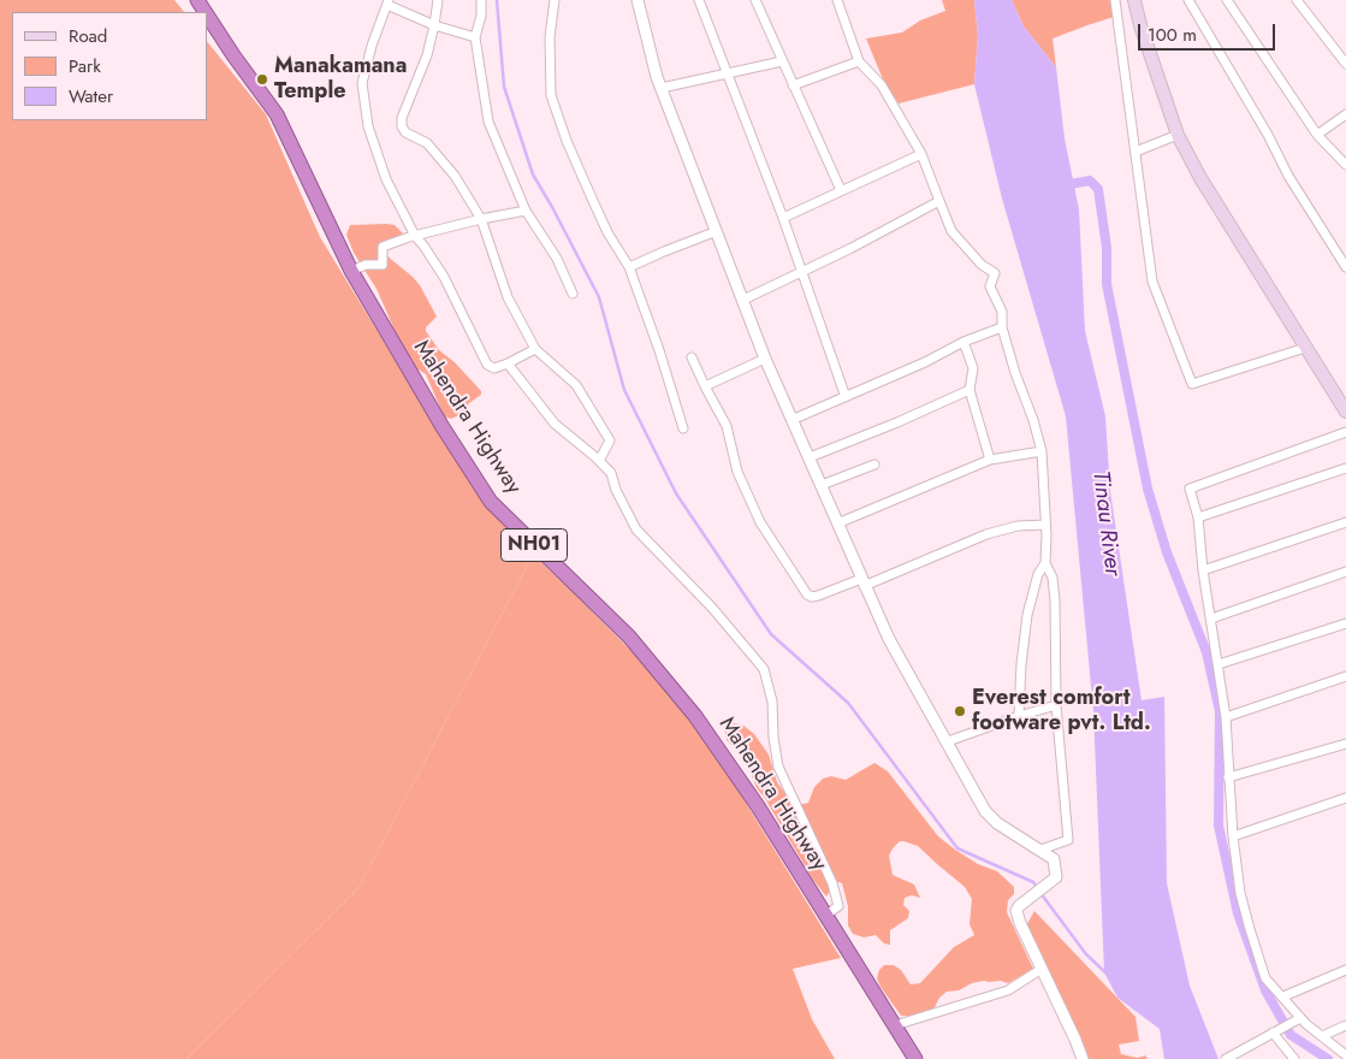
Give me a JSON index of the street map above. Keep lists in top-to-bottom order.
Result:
{
  "streets": {
    "highway": ["Mahendra Highway", "NH01"]
  },
  "water": ["Tinau River"],
  "places": ["Manakamana Temple", "Everest comfort footware pvt. Ltd."],
  "legend": ["Road", "Park", "Water"],
  "scale_bar": "100 m"
}
